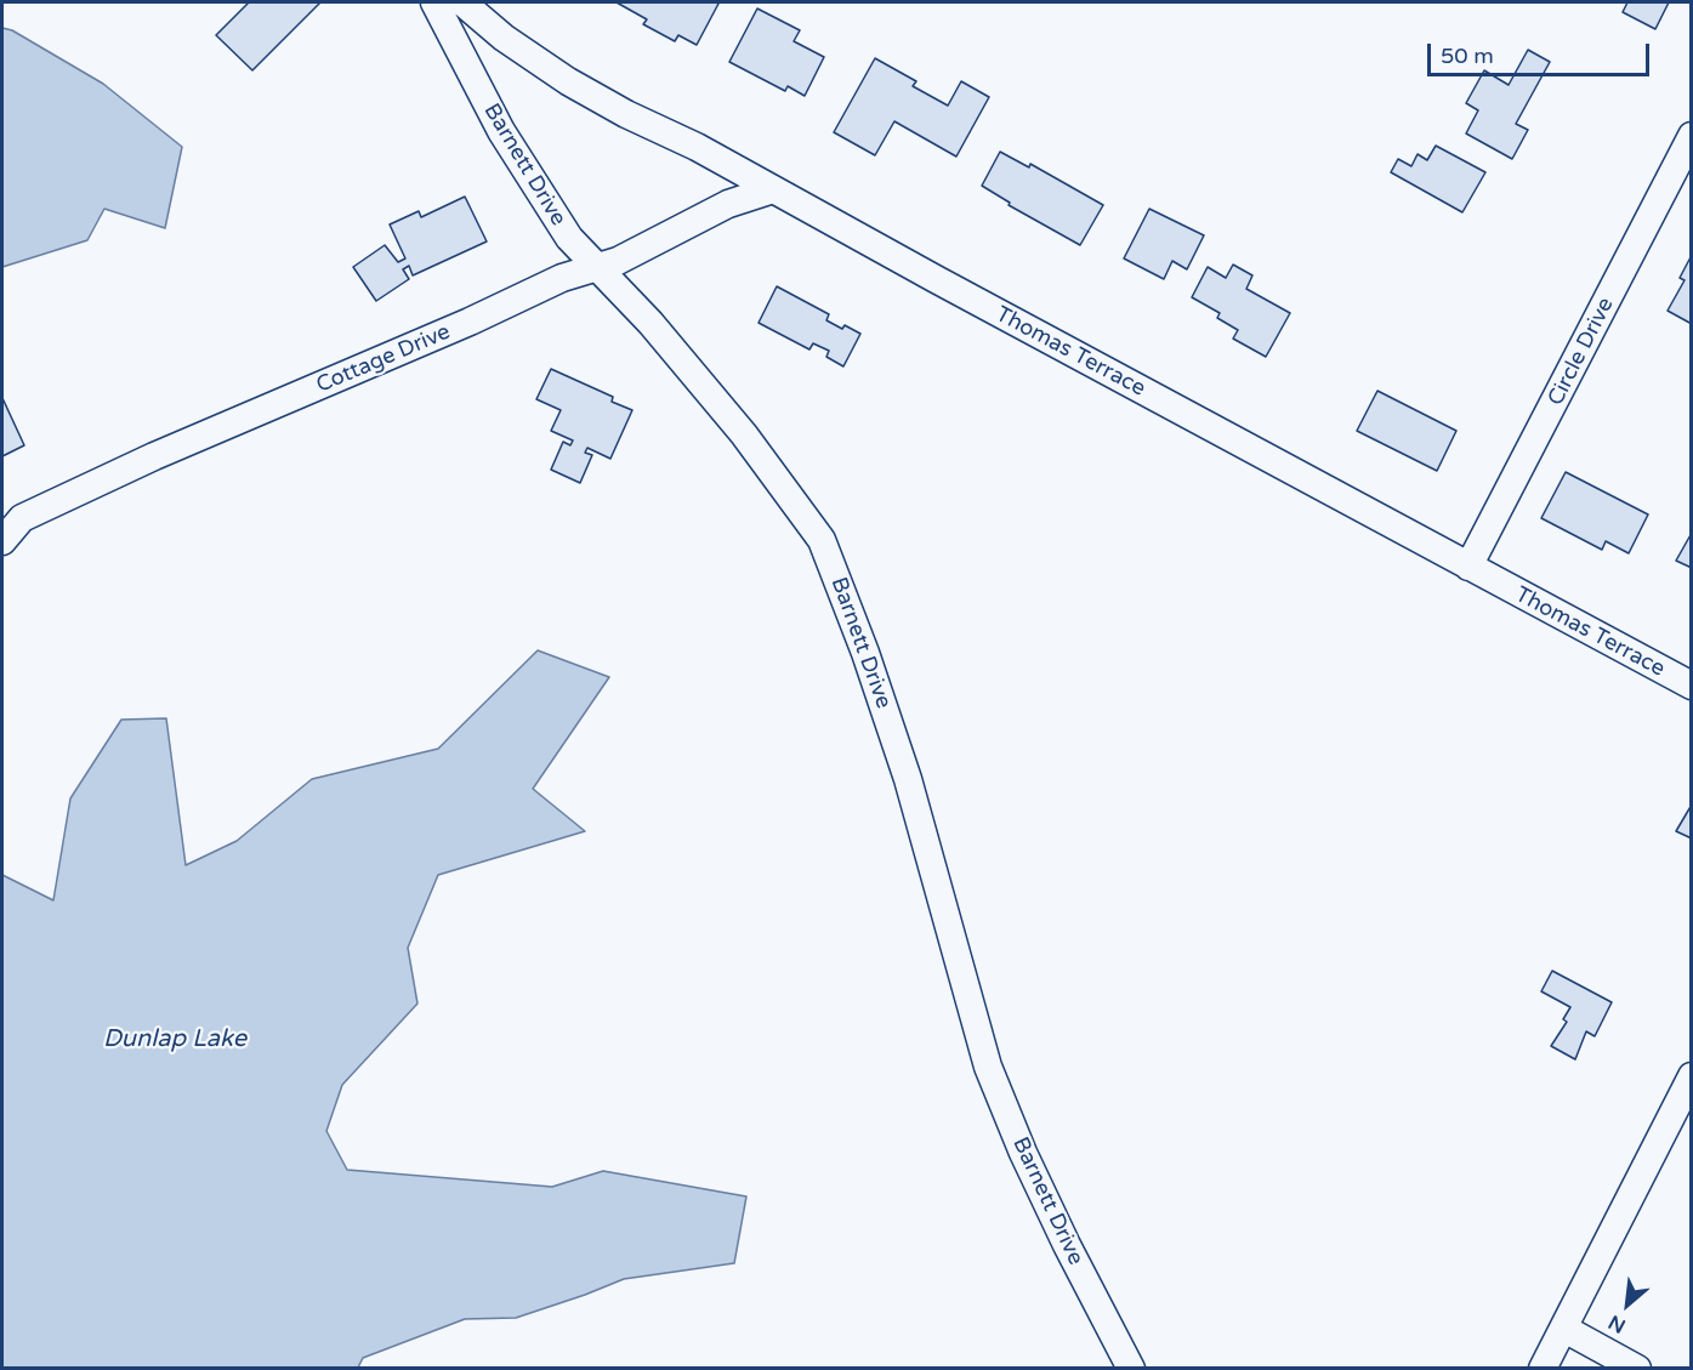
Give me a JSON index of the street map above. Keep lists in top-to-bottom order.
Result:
{
  "streets": {
    "street": [
      "Barnett Drive",
      "Thomas Terrace",
      "Circle Drive",
      "Cottage Drive"
    ]
  },
  "crossings": [
    ["Barnett Drive", "Cottage Drive"],
    ["Thomas Terrace", "Circle Drive"],
    ["Thomas Terrace", "Cottage Drive"]
  ],
  "water": ["Dunlap Lake"],
  "scale_bar": "50 m",
  "north": "bottom left"
}
